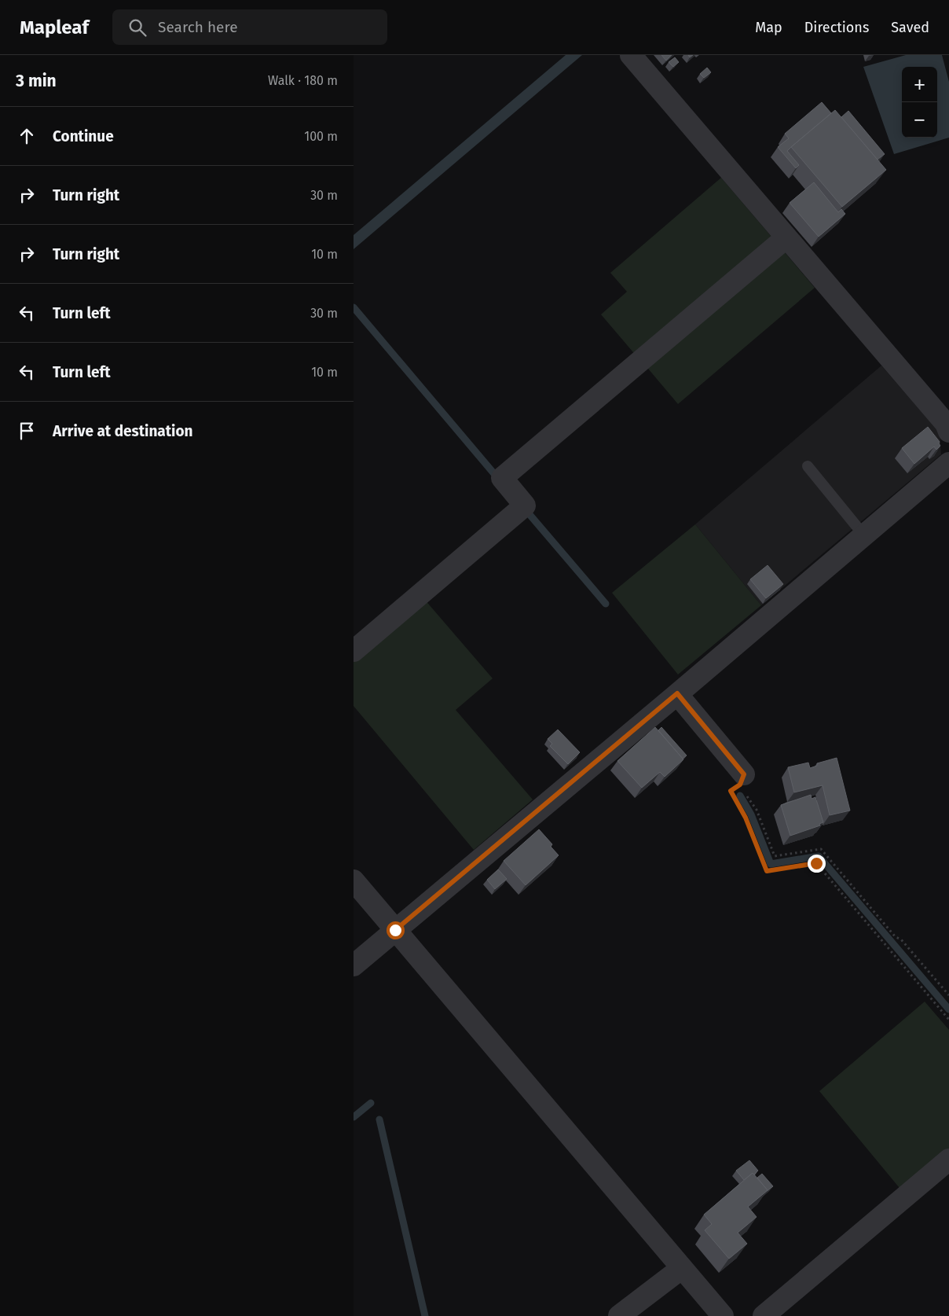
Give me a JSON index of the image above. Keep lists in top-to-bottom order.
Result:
{
  "page": {
    "header": "Mapleaf",
    "search": "Search here",
    "nav": ["Map", "Directions", "Saved"],
    "heading": ["3 min", "Walk · 180 m"],
    "map_buttons": ["+", "−"],
    "list": [
      ["Continue", "100 m"],
      ["Turn right", "30 m"],
      ["Turn right", "10 m"],
      ["Turn left", "30 m"],
      ["Turn left", "10 m"],
      "Arrive at destination"
    ]
  }
}
